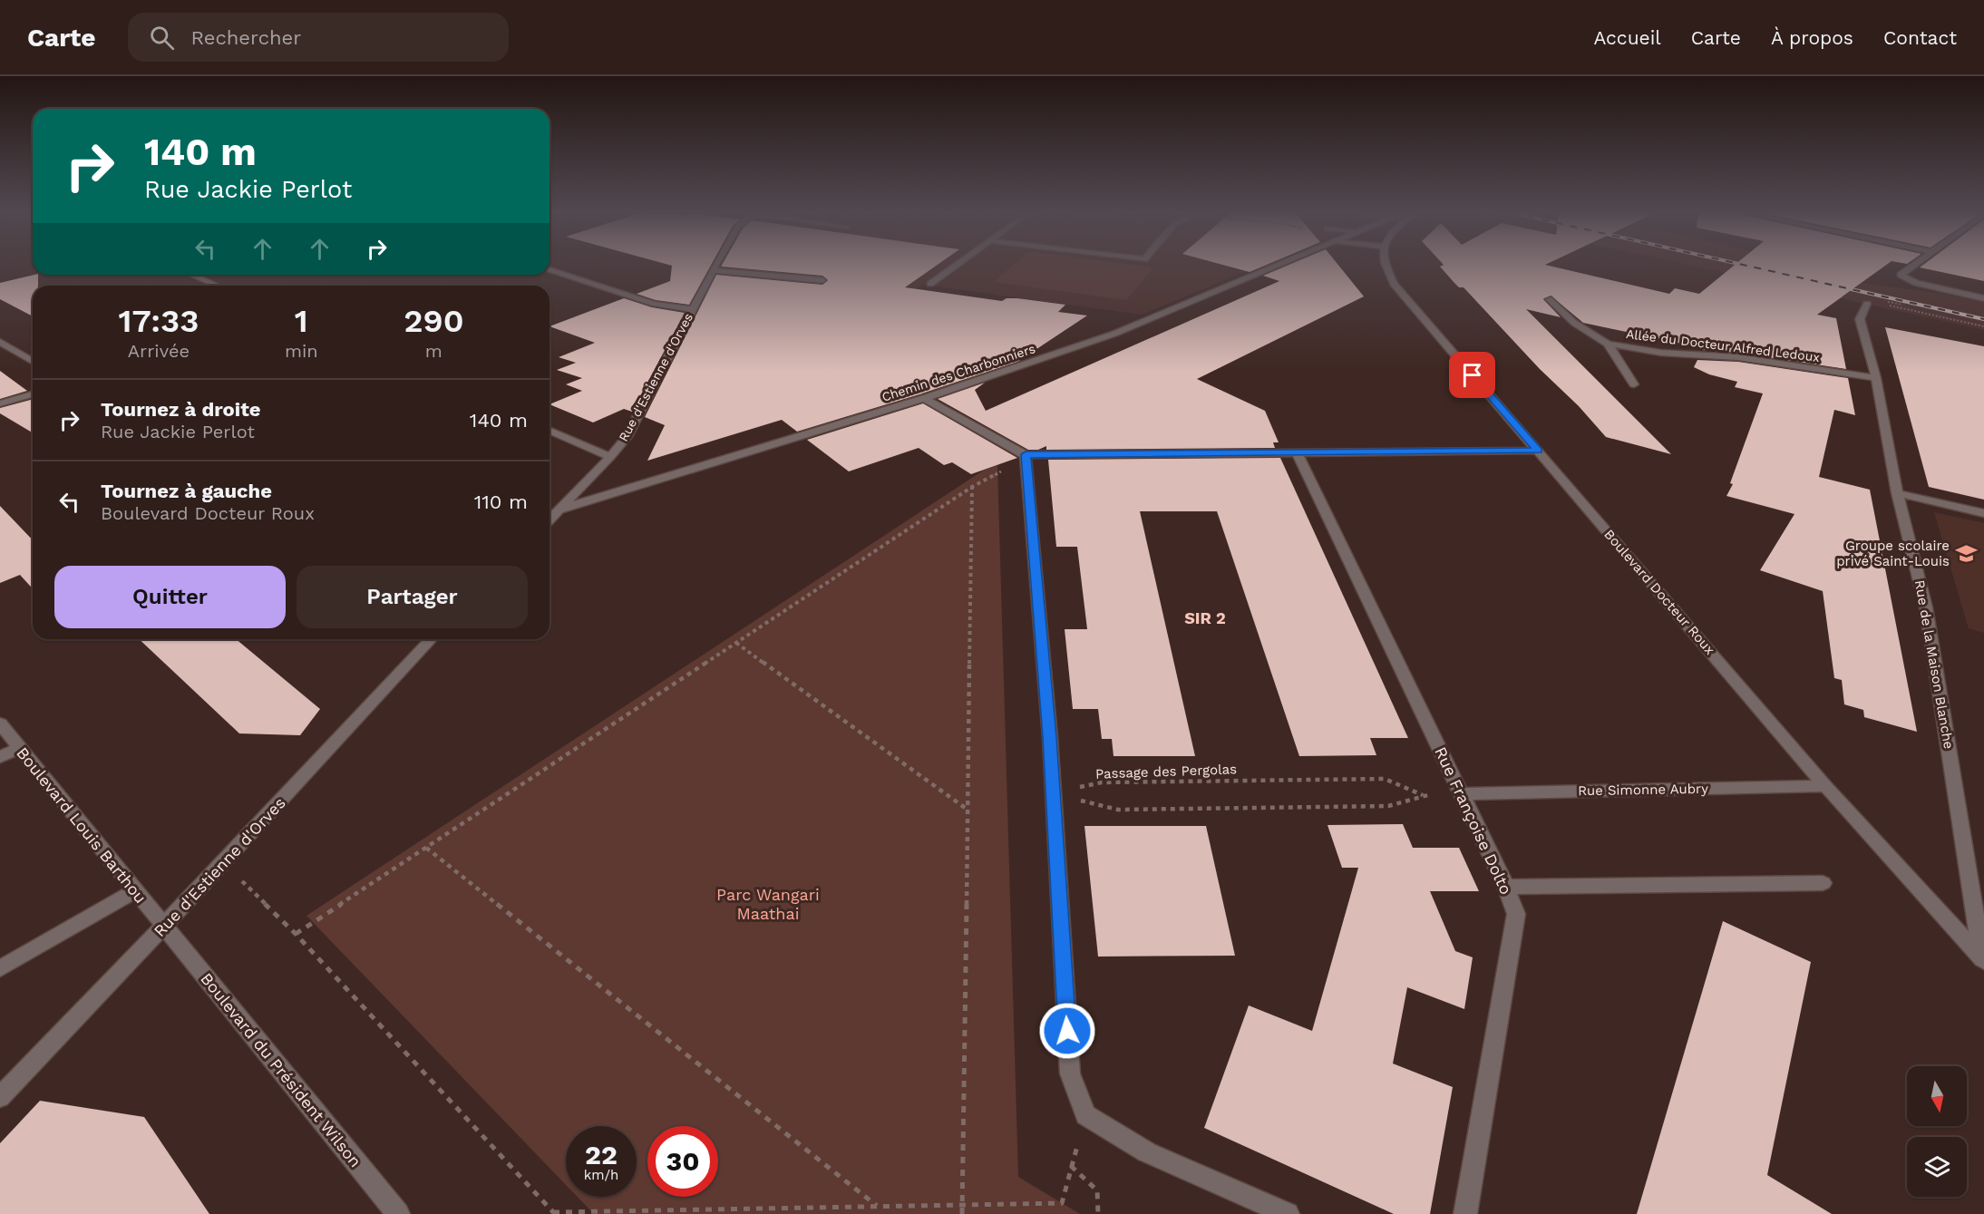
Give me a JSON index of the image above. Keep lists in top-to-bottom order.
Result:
{
  "streets": {
    "street": [
      "Allée du Docteur Alfred Ledoux",
      "Chemin des Charbonniers",
      "Rue d'Estienne d'Orves",
      "Boulevard Docteur Roux",
      "Rue de la Maison Blanche",
      "Rue Simonne Aubry",
      "Rue Françoise Dolto",
      "Boulevard Louis Barthou",
      "Boulevard du Président Wilson"
    ],
    "path": ["Passage des Pergolas"]
  },
  "crossings": [
    ["Allée du Docteur Alfred Ledoux", "Rue de la Maison Blanche"],
    ["Chemin des Charbonniers", "Rue d'Estienne d'Orves"],
    ["Rue d'Estienne d'Orves", "Boulevard Louis Barthou"],
    ["Rue d'Estienne d'Orves", "Boulevard du Président Wilson"],
    ["Boulevard Docteur Roux", "Rue de la Maison Blanche"],
    ["Boulevard Docteur Roux", "Rue Simonne Aubry"],
    ["Passage des Pergolas", "Rue Simonne Aubry"],
    ["Passage des Pergolas", "Rue Françoise Dolto"],
    ["Rue Simonne Aubry", "Rue Françoise Dolto"],
    ["Boulevard Louis Barthou", "Boulevard du Président Wilson"]
  ],
  "districts": ["SIR 2"],
  "parks": ["Parc Wangari Maathai"],
  "places": {
    "school or university": ["Groupe scolaire privé Saint-Louis"]
  },
  "north": "bottom",
  "page": {
    "header": "Carte",
    "search": "Rechercher",
    "nav": [
      "Accueil",
      "Carte",
      "À propos",
      "Contact"
    ],
    "turn": ["140 m", "Rue Jackie Perlot"],
    "eta": [
      "17:33",
      "Arrivée",
      "1",
      "min",
      "290",
      "m"
    ],
    "list": [
      {
        "name": "Tournez à droite",
        "note": "Rue Jackie Perlot",
        "value": "140 m"
      },
      {
        "name": "Tournez à gauche",
        "note": "Boulevard Docteur Roux",
        "value": "110 m"
      }
    ],
    "buttons": ["Quitter", "Partager"],
    "speed": "22 km/h",
    "limit": "30"
  }
}
